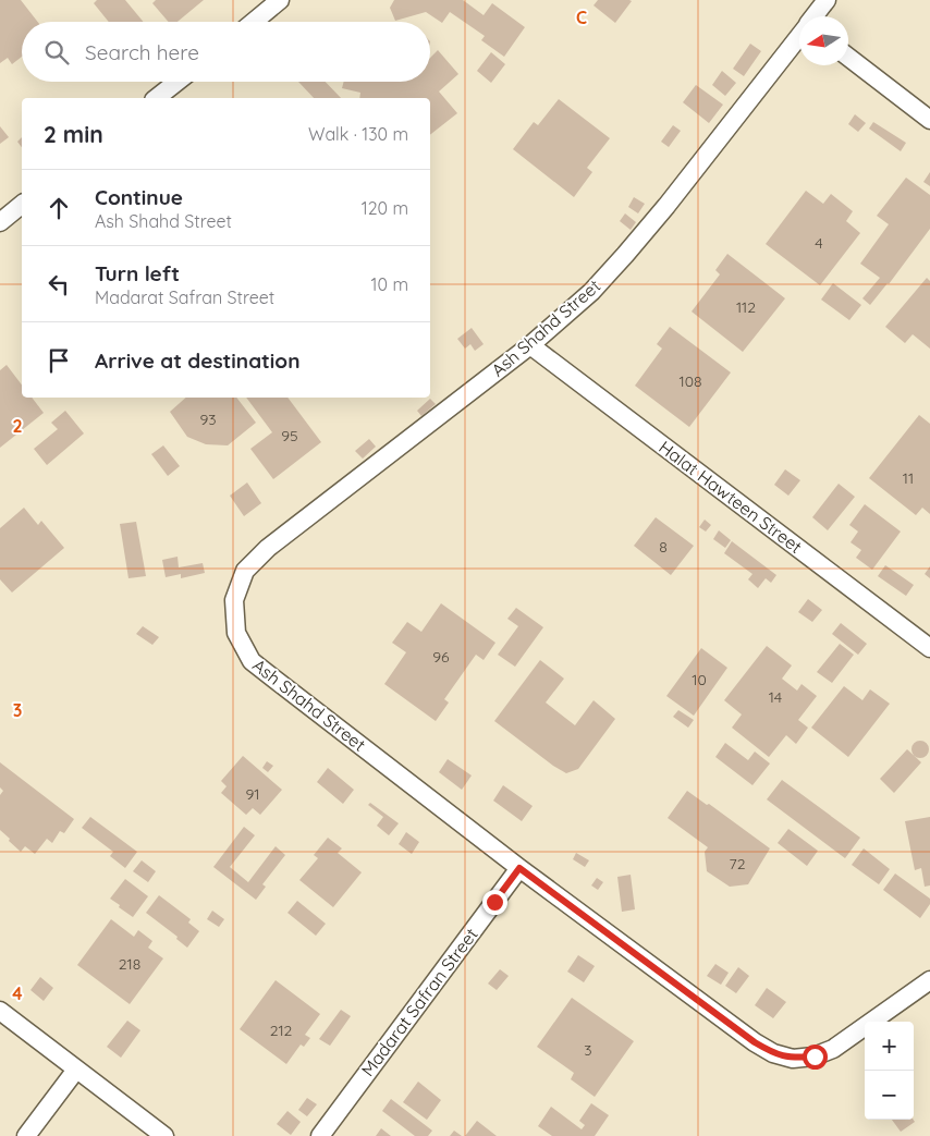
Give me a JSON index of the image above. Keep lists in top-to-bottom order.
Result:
{
  "streets": {
    "street": ["Ash Shahd Street", "Halat Hawteen Street", "Madarat Safran Street"]
  },
  "crossings": [
    ["Ash Shahd Street", "Halat Hawteen Street"],
    ["Ash Shahd Street", "Madarat Safran Street"]
  ],
  "house_numbers": [
    "4",
    "112",
    "108",
    "93",
    "95",
    "11",
    "8",
    "96",
    "10",
    "14",
    "91",
    "72",
    "218",
    "212",
    "3"
  ],
  "north": "left",
  "page": {
    "search": "Search here",
    "heading": ["2 min", "Walk · 130 m"],
    "list": [
      ["Continue", "Ash Shahd Street", "120 m"],
      ["Turn left", "Madarat Safran Street", "10 m"],
      "Arrive at destination"
    ],
    "map_buttons": ["+", "−"]
  },
  "grid": {
    "columns": ["C"],
    "rows": ["2", "3", "4"]
  }
}
